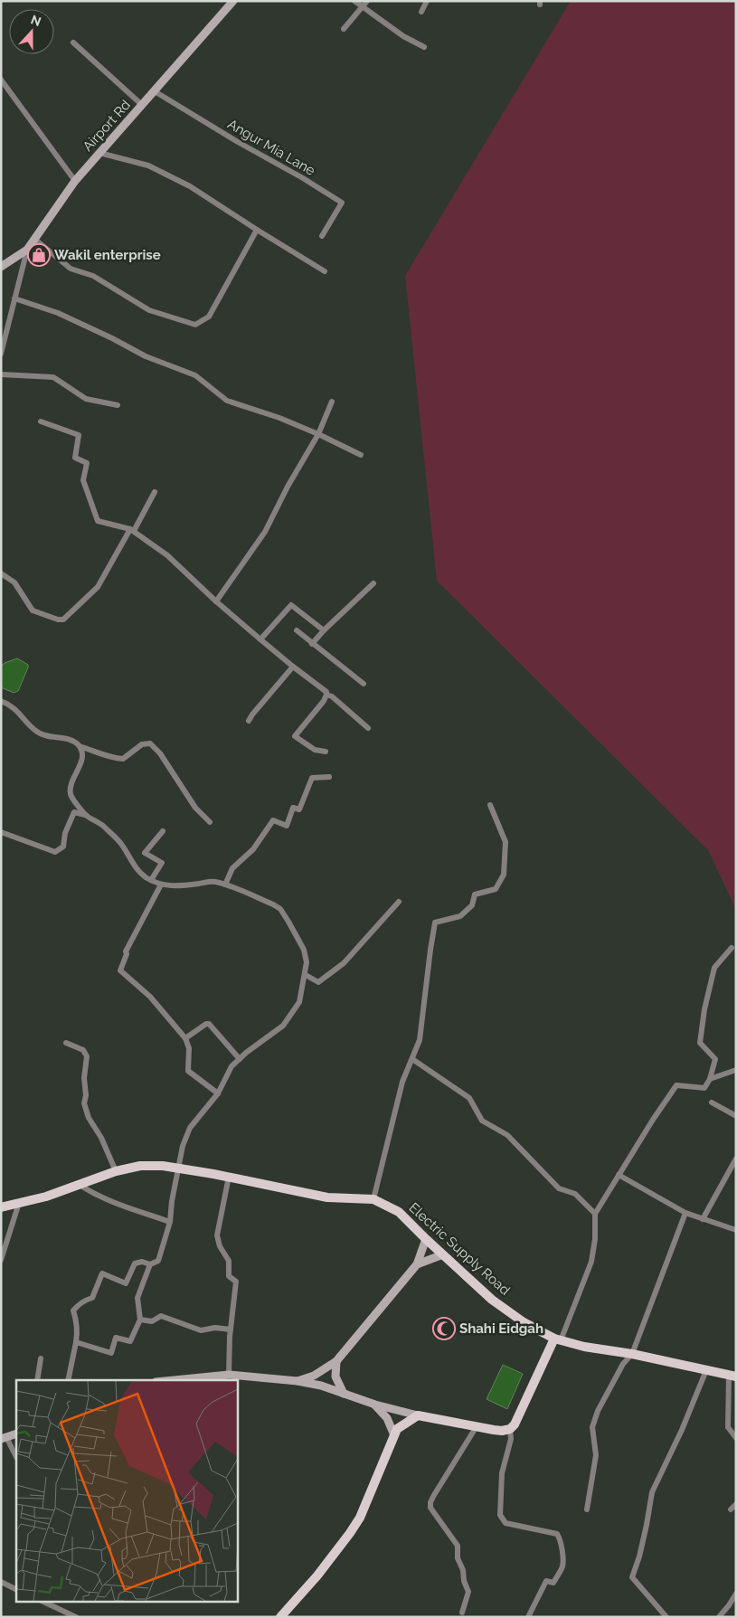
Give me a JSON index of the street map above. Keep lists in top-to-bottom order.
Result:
{
  "streets": {
    "main road": ["Airport Rd", "Electric Supply Road"],
    "street": ["Angur Mia Lane"]
  },
  "crossings": [
    ["Airport Rd", "Angur Mia Lane"]
  ],
  "places": {
    "shop": ["Wakil enterprise"],
    "mosque": ["Shahi Eidgah"]
  },
  "north": "top"
}
